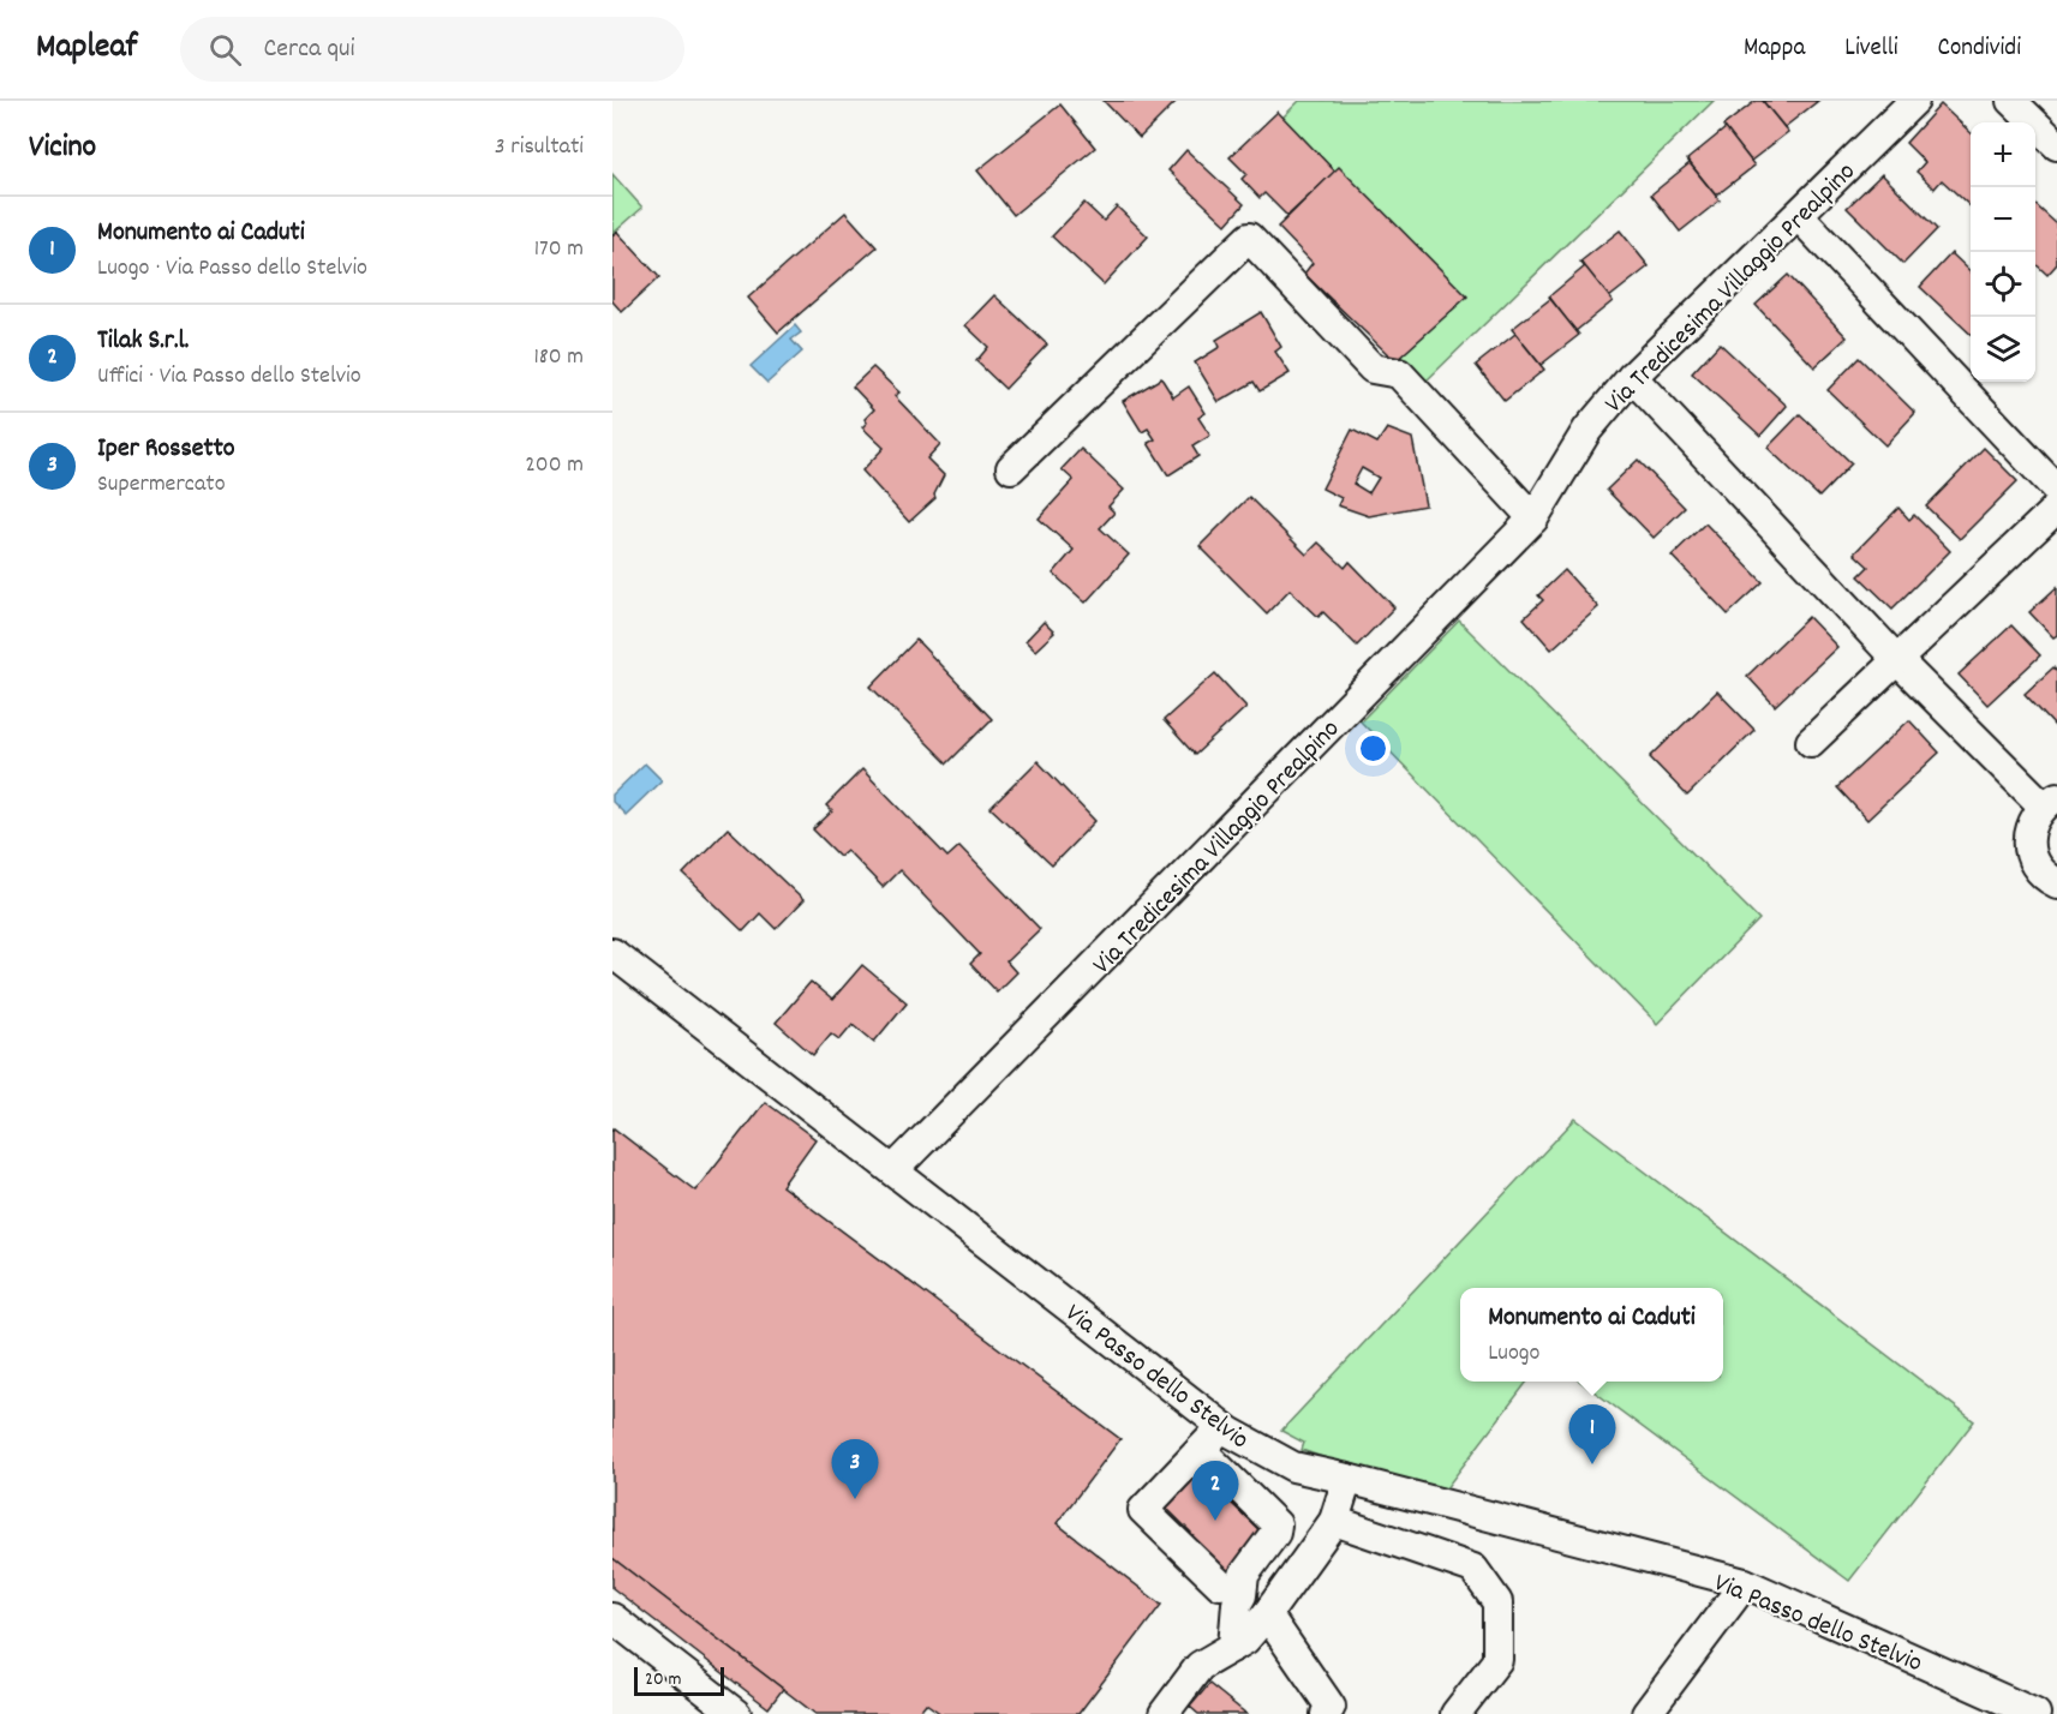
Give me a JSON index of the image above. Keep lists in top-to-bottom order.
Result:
{
  "streets": {
    "street": ["Via Tredicesima Villaggio Prealpino", "Via Passo dello Stelvio"]
  },
  "crossings": [
    ["Via Tredicesima Villaggio Prealpino", "Via Passo dello Stelvio"]
  ],
  "scale_bar": "20 m",
  "page": {
    "header": "Mapleaf",
    "search": "Cerca qui",
    "nav": ["Mappa", "Livelli", "Condividi"],
    "heading": ["Vicino", "3 risultati"],
    "map_buttons": ["+", "−"],
    "list": [
      {
        "mark": "1",
        "name": "Monumento ai Caduti",
        "note": "Luogo · Via Passo dello Stelvio",
        "value": "170 m"
      },
      {
        "mark": "2",
        "name": "Tilak S.r.l.",
        "note": "Uffici · Via Passo dello Stelvio",
        "value": "180 m"
      },
      {
        "mark": "3",
        "name": "Iper Rossetto",
        "note": "Supermercato",
        "value": "200 m"
      }
    ],
    "popup": ["Monumento ai Caduti", "Luogo"],
    "pins": ["1", "3", "2"],
    "scale": "20 m"
  }
}
